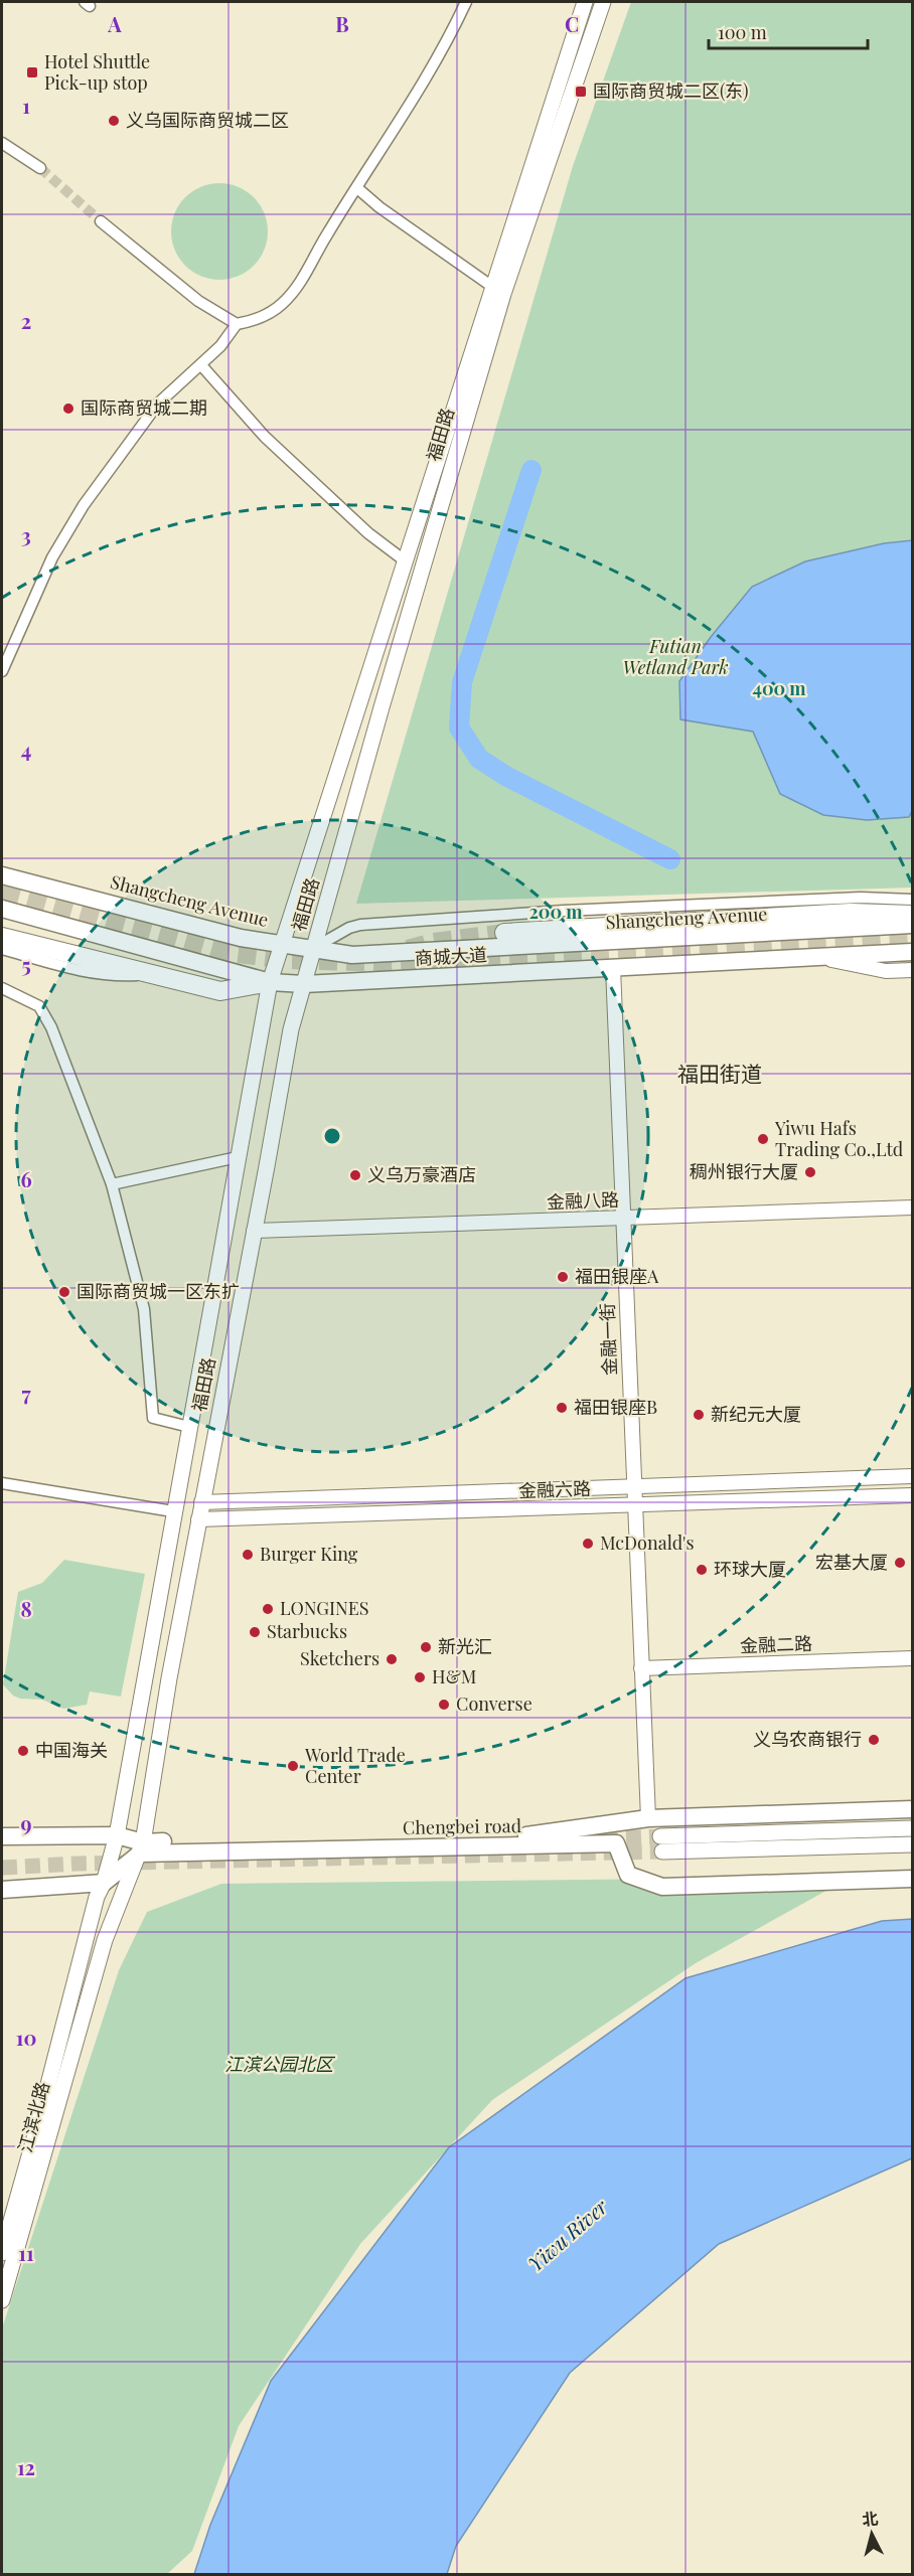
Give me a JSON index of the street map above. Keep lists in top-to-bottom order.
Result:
{
  "streets": {
    "main road": [
      "福田路",
      "Shangcheng Avenue",
      "商城大道",
      "Chengbei road",
      "江滨北路"
    ],
    "street": [
      "金融八路",
      "金融一街",
      "金融六路",
      "金融二路"
    ]
  },
  "crossings": [
    ["福田路", "Shangcheng Avenue"],
    ["福田路", "商城大道"],
    ["福田路", "金融八路"],
    ["福田路", "金融六路"],
    ["福田路", "Chengbei road"],
    ["福田路", "江滨北路"],
    ["商城大道", "金融一街"],
    ["金融八路", "金融一街"],
    ["金融一街", "金融六路"],
    ["金融一街", "金融二路"],
    ["金融一街", "Chengbei road"],
    ["Chengbei road", "江滨北路"]
  ],
  "districts": ["福田街道"],
  "water": ["Yiwu River"],
  "parks": ["Futian Wetland Park", "江滨公园北区"],
  "places": {
    "transit": ["Hotel Shuttle Pick-up stop", "国际商贸城二区(东)"],
    "other": [
      "义乌国际商贸城二区",
      "国际商贸城二期",
      "Yiwu Hafs Trading Co.,Ltd",
      "稠州银行大厦",
      "义乌万豪酒店",
      "福田银座A",
      "国际商贸城一区东扩",
      "福田银座B",
      "新纪元大厦",
      "McDonald's",
      "Burger King",
      "宏基大厦",
      "环球大厦",
      "LONGINES",
      "Starbucks",
      "新光汇",
      "Sketchers",
      "H&M",
      "Converse",
      "义乌农商银行",
      "中国海关",
      "World Trade Center"
    ]
  },
  "scale_bar": "100 m",
  "north": "top",
  "grid": {
    "columns": ["A", "B", "C"],
    "rows": [
      "1",
      "2",
      "3",
      "4",
      "5",
      "6",
      "7",
      "8",
      "9",
      "10",
      "11",
      "12"
    ]
  },
  "rings": ["400 m", "200 m"]
}
